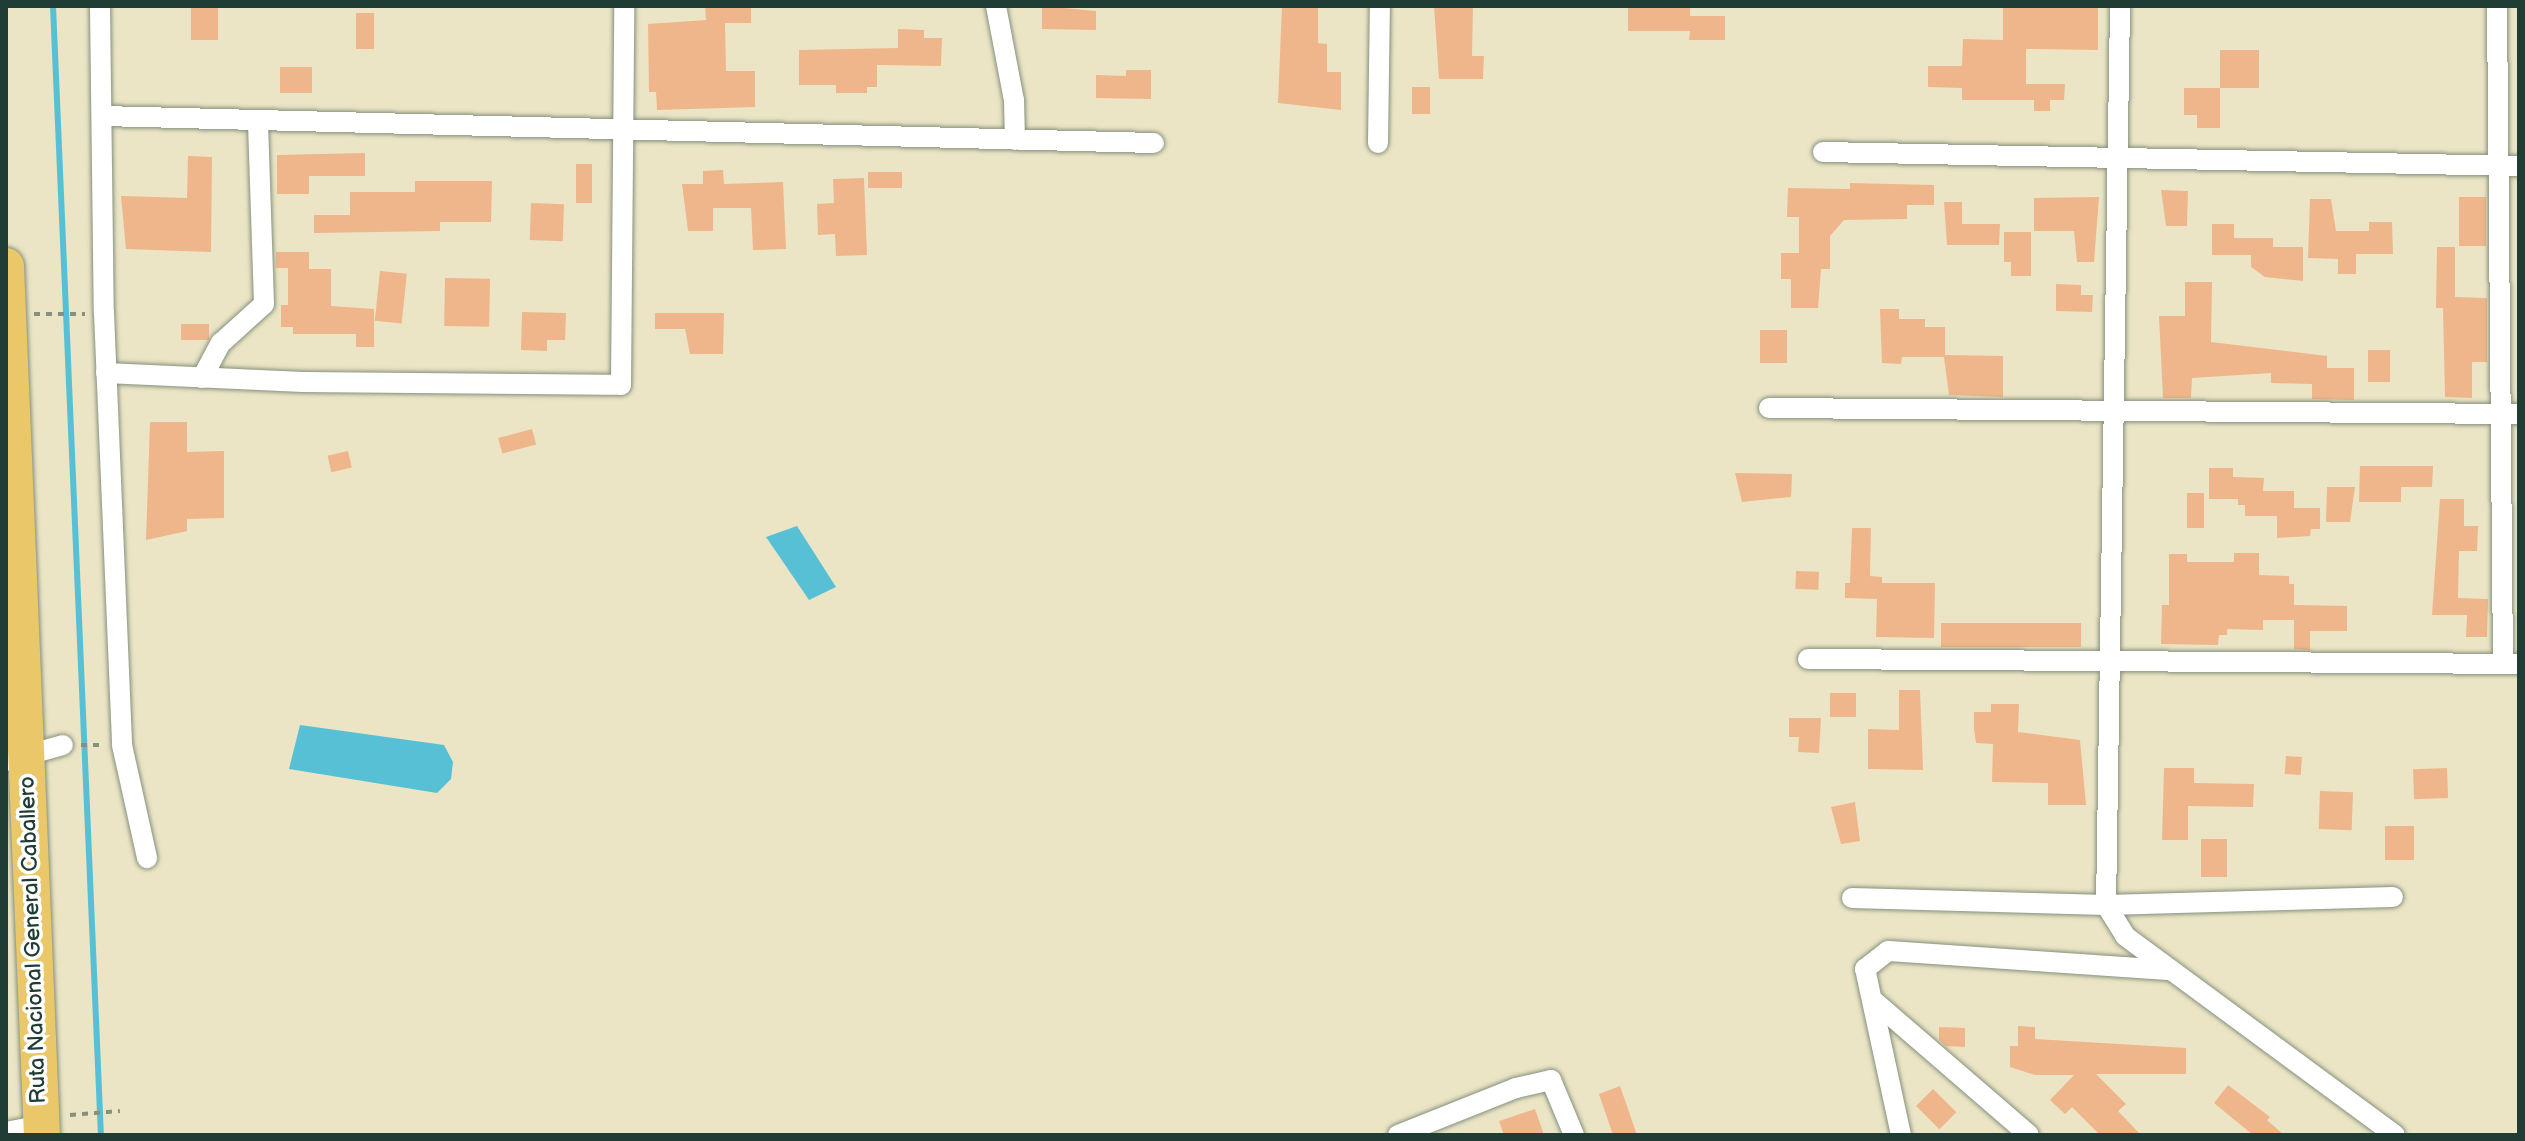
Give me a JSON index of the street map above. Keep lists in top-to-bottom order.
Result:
{
  "streets": {
    "highway": ["Ruta Nacional General Caballero"]
  }
}
